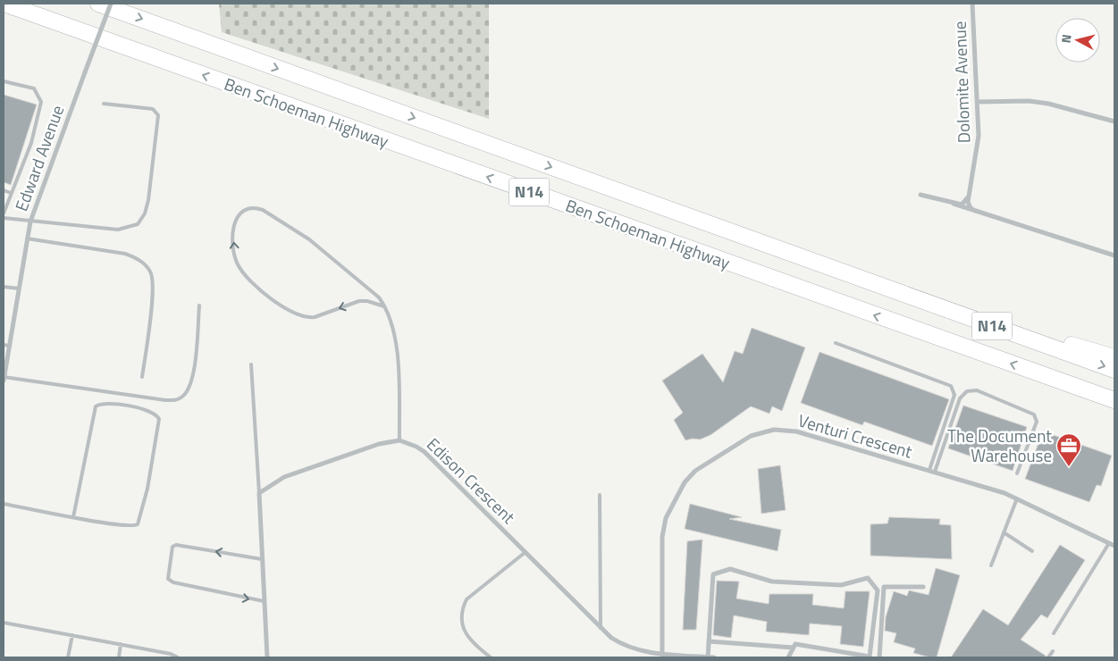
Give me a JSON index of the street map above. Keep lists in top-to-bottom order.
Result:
{
  "streets": {
    "highway": ["Ben Schoeman Highway", "N14"],
    "street": [
      "Dolomite Avenue",
      "Edward Avenue",
      "Venturi Crescent",
      "Edison Crescent"
    ]
  },
  "crossings": [
    ["Venturi Crescent", "Edison Crescent"]
  ],
  "places": {
    "office": ["The Document Warehouse"]
  },
  "north": "left"
}
